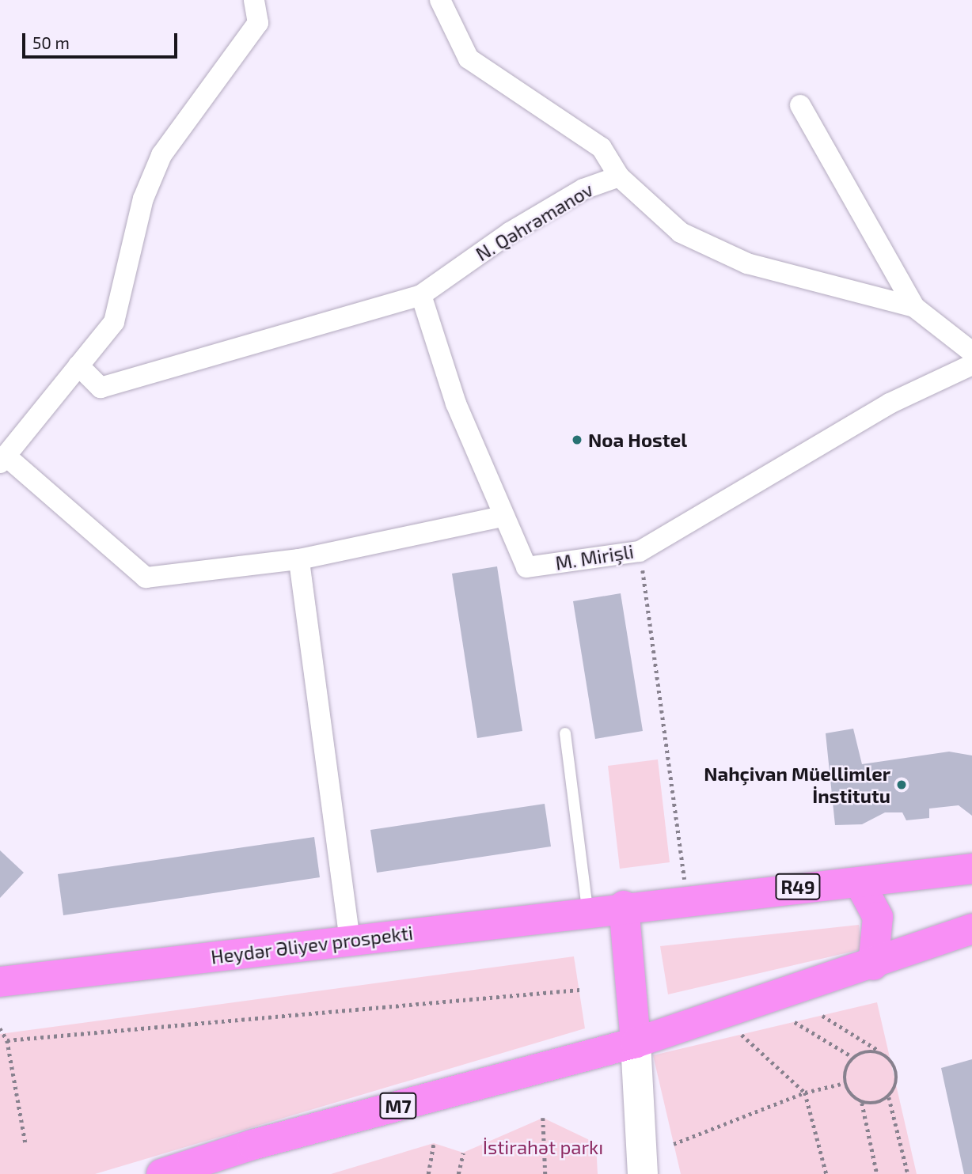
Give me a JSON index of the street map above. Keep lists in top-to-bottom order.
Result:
{
  "streets": {
    "highway": ["R49", "Heydər Əliyev prospekti", "M7"],
    "street": ["N. Qəhrəmanov", "M. Mirişli"]
  },
  "crossings": [
    ["N. Qəhrəmanov", "M. Mirişli"],
    ["R49", "Heydər Əliyev prospekti"]
  ],
  "parks": ["İstirahət parkı"],
  "places": ["Noa Hostel", "Nahçivan Müellimler İnstitutu"],
  "scale_bar": "50 m"
}
